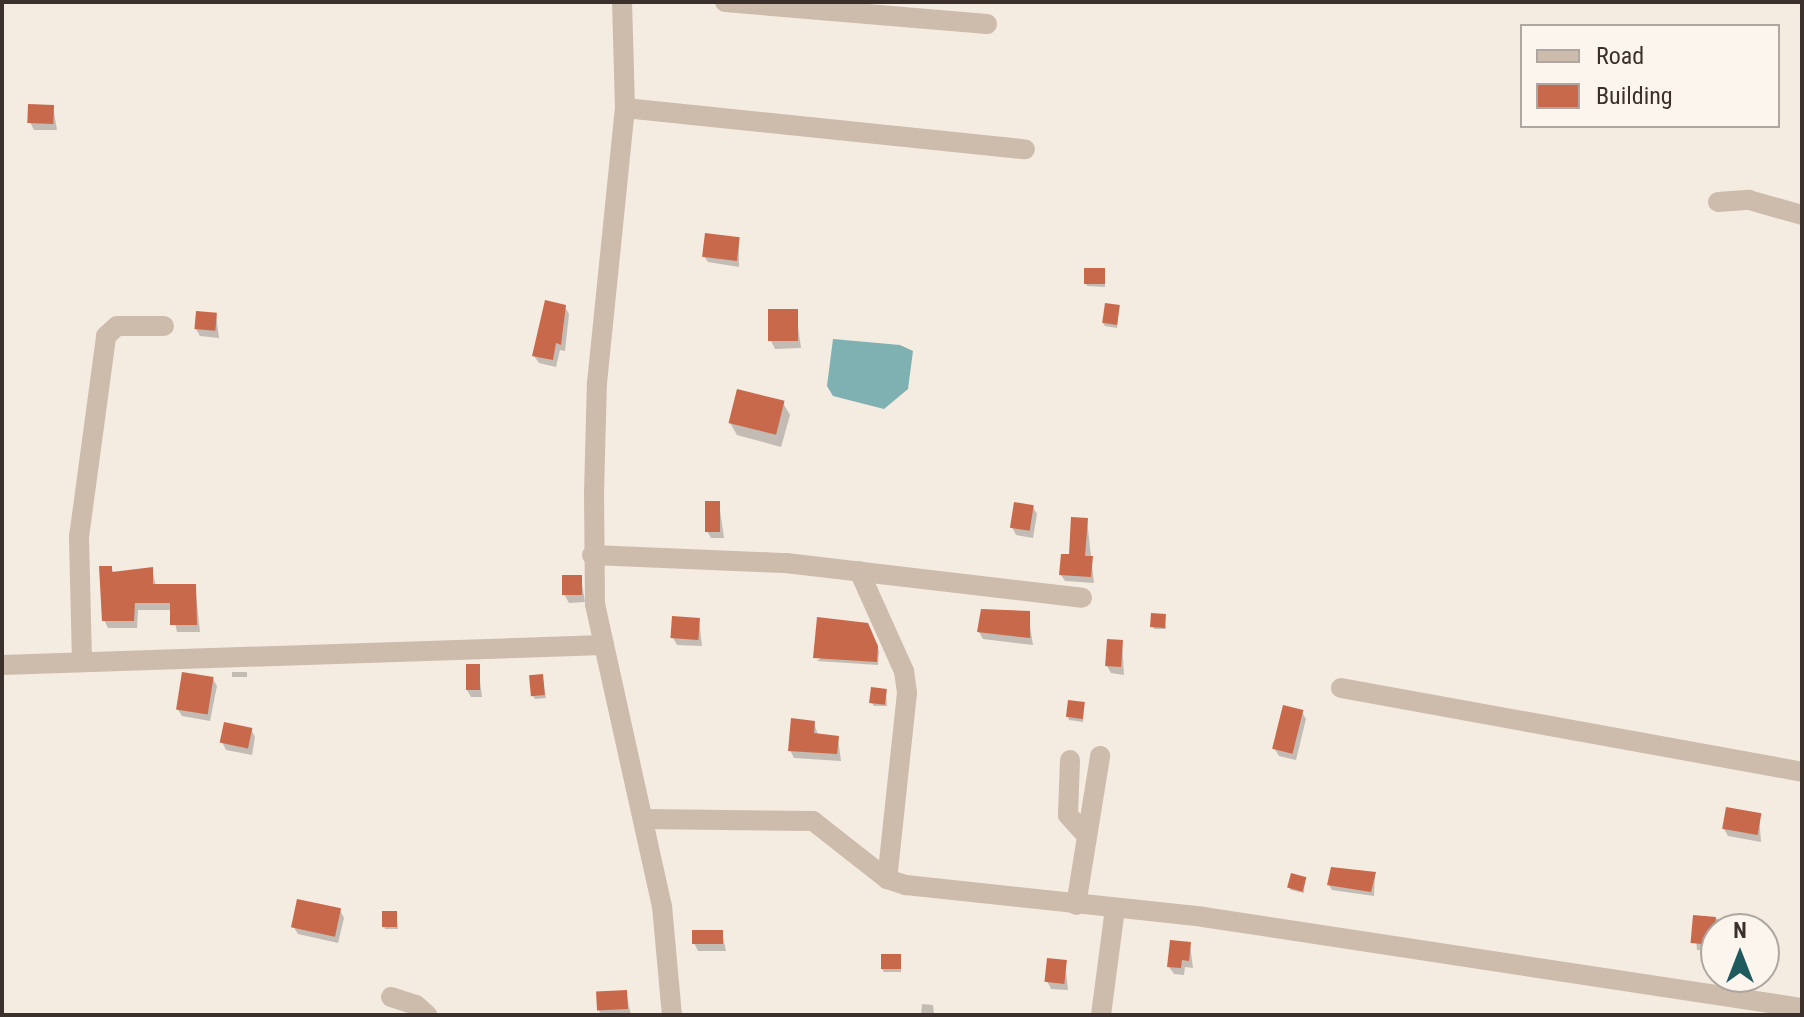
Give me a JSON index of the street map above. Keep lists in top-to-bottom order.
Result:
{
  "legend": ["Road", "Building"],
  "north": "top"
}
